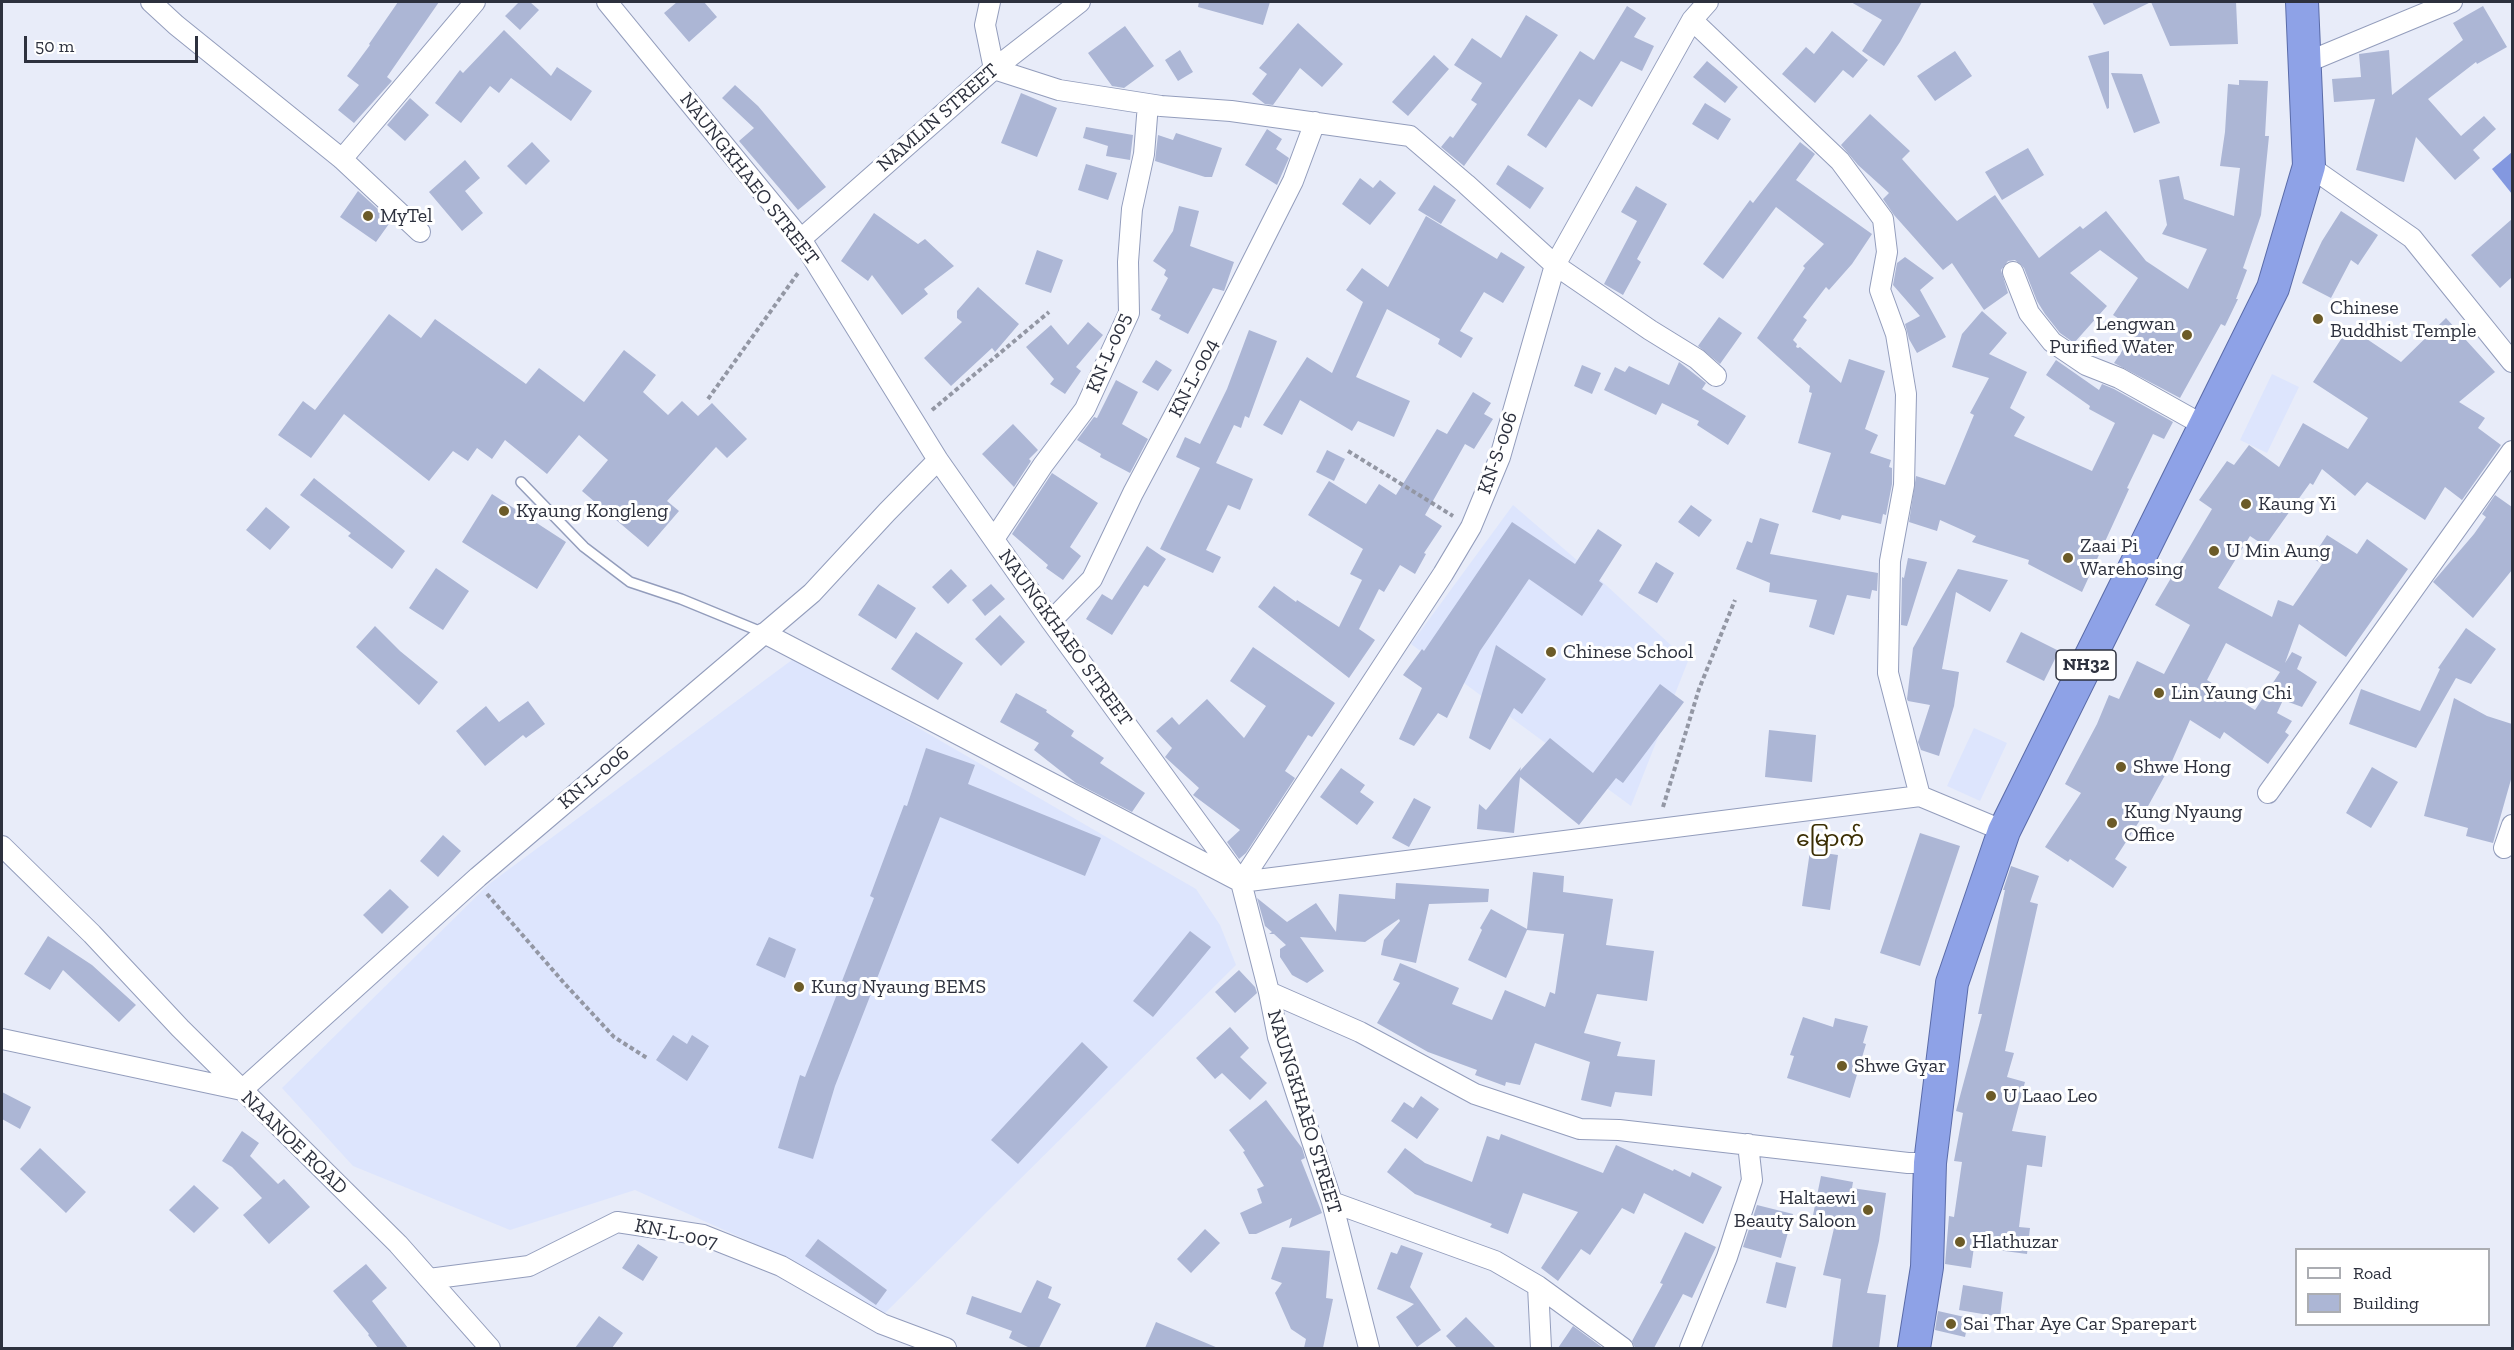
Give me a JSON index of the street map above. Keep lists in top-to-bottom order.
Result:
{
  "streets": {
    "highway": ["NH32"],
    "street": [
      "NAMLIN STREET",
      "NAUNGKHAEO STREET",
      "KN-L-005",
      "KN-L-004",
      "KN-S-006",
      "KN-L-006",
      "NAANOE ROAD",
      "KN-L-007"
    ]
  },
  "crossings": [
    ["NAMLIN STREET", "NAUNGKHAEO STREET"],
    ["NAUNGKHAEO STREET", "KN-L-005"],
    ["NAUNGKHAEO STREET", "KN-L-004"],
    ["NAUNGKHAEO STREET", "KN-S-006"],
    ["NAUNGKHAEO STREET", "KN-L-006"],
    ["KN-L-006", "NAANOE ROAD"],
    ["NAANOE ROAD", "KN-L-007"]
  ],
  "districts": ["မြောက်"],
  "places": [
    "MyTel",
    "Chinese Buddhist Temple",
    "Lengwan Purified Water",
    "Kaung Yi",
    "Kyaung Kongleng",
    "U Min Aung",
    "Zaai Pi Warehosing",
    "Chinese School",
    "Lin Yaung Chi",
    "Shwe Hong",
    "Kung Nyaung Office",
    "Kung Nyaung BEMS",
    "Shwe Gyar",
    "U Laao Leo",
    "Haltaewi Beauty Saloon",
    "Hlathuzar",
    "Sai Thar Aye Car Sparepart"
  ],
  "legend": ["Road", "Building"],
  "scale_bar": "50 m"
}
